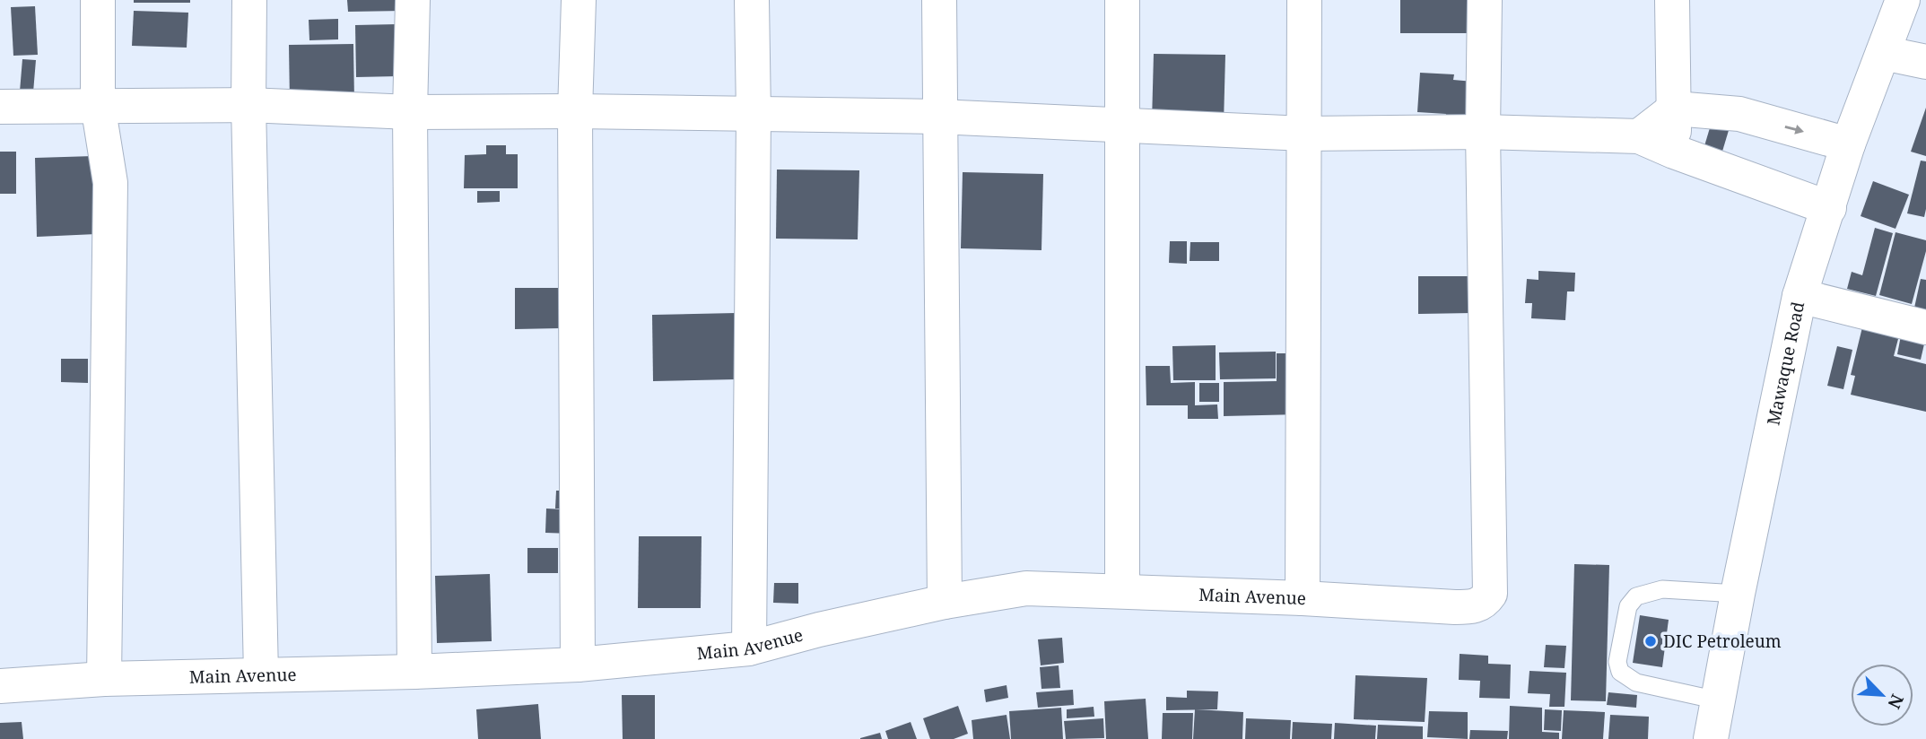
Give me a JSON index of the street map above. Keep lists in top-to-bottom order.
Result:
{
  "streets": {
    "street": ["Mawaque Road", "Main Avenue"]
  },
  "places": ["DIC Petroleum"],
  "north": "bottom right"
}
